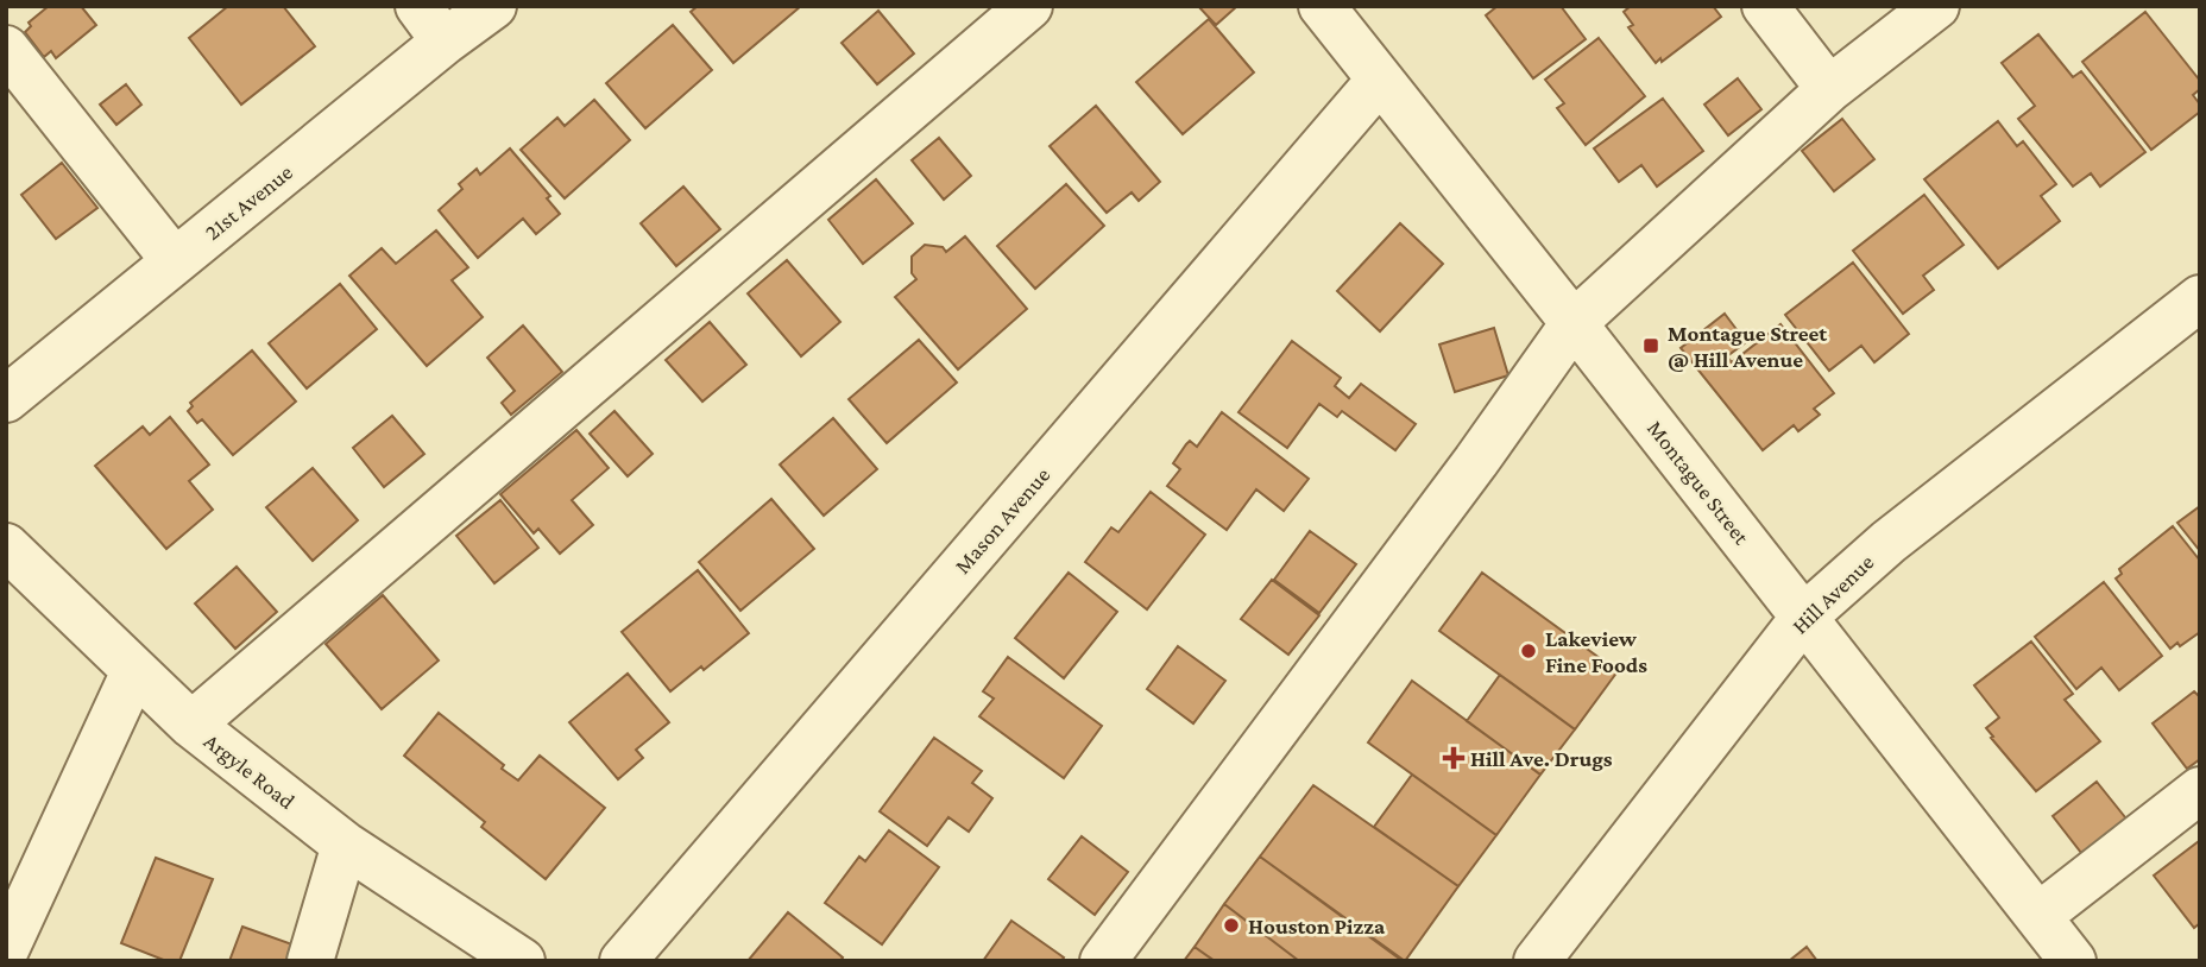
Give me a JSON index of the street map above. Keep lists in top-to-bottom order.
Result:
{
  "streets": {
    "street": [
      "21st Avenue",
      "Montague Street",
      "Mason Avenue",
      "Hill Avenue",
      "Argyle Road"
    ]
  },
  "crossings": [
    ["Montague Street", "Mason Avenue"],
    ["Montague Street", "Hill Avenue"]
  ],
  "places": {
    "transit": ["Montague Street @ Hill Avenue"],
    "other": ["Lakeview Fine Foods", "Houston Pizza"],
    "health": ["Hill Ave. Drugs"]
  }
}
